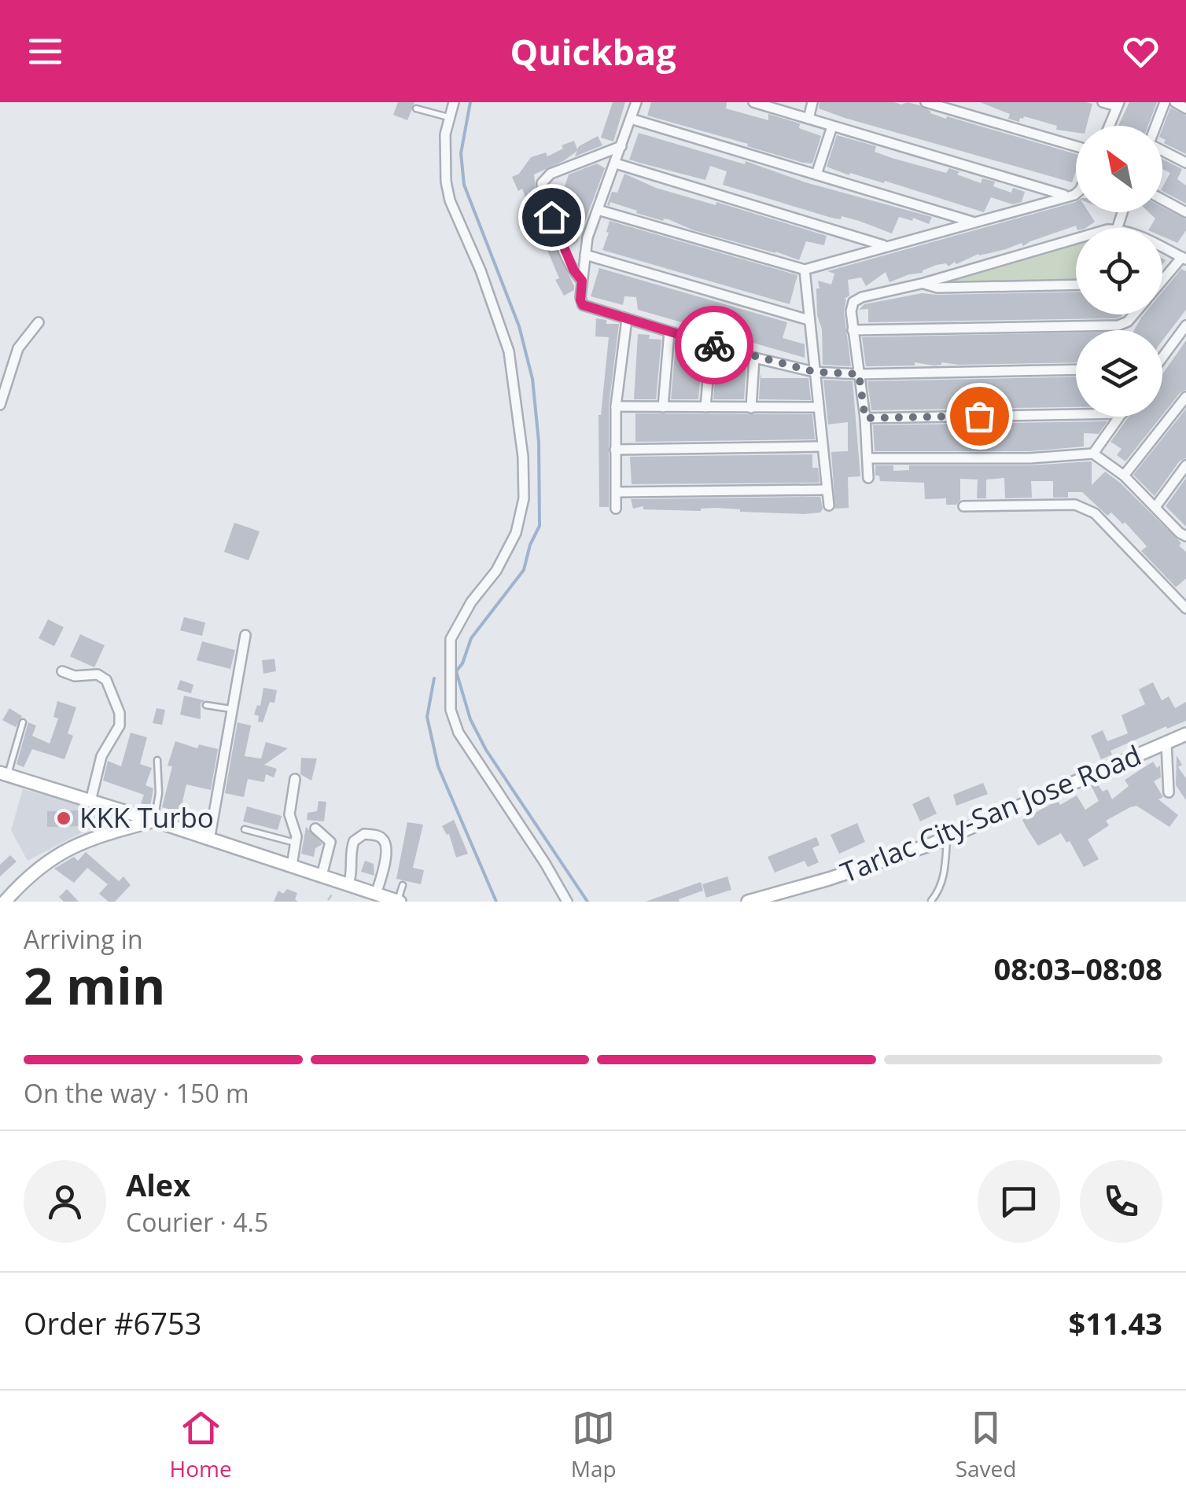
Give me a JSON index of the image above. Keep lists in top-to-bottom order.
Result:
{
  "streets": {
    "main road": ["Tarlac City-San Jose Road"]
  },
  "places": ["KKK Turbo"],
  "north": "top left",
  "page": {
    "header": "Quickbag",
    "heading": ["2 min", "Arriving in", "08:03–08:08"],
    "panel": [
      "Alex",
      "Courier · 4.5",
      "Order #6753",
      "$11.43"
    ],
    "bar": "On the way · 150 m",
    "tabs": ["Home", "Map", "Saved"]
  }
}
